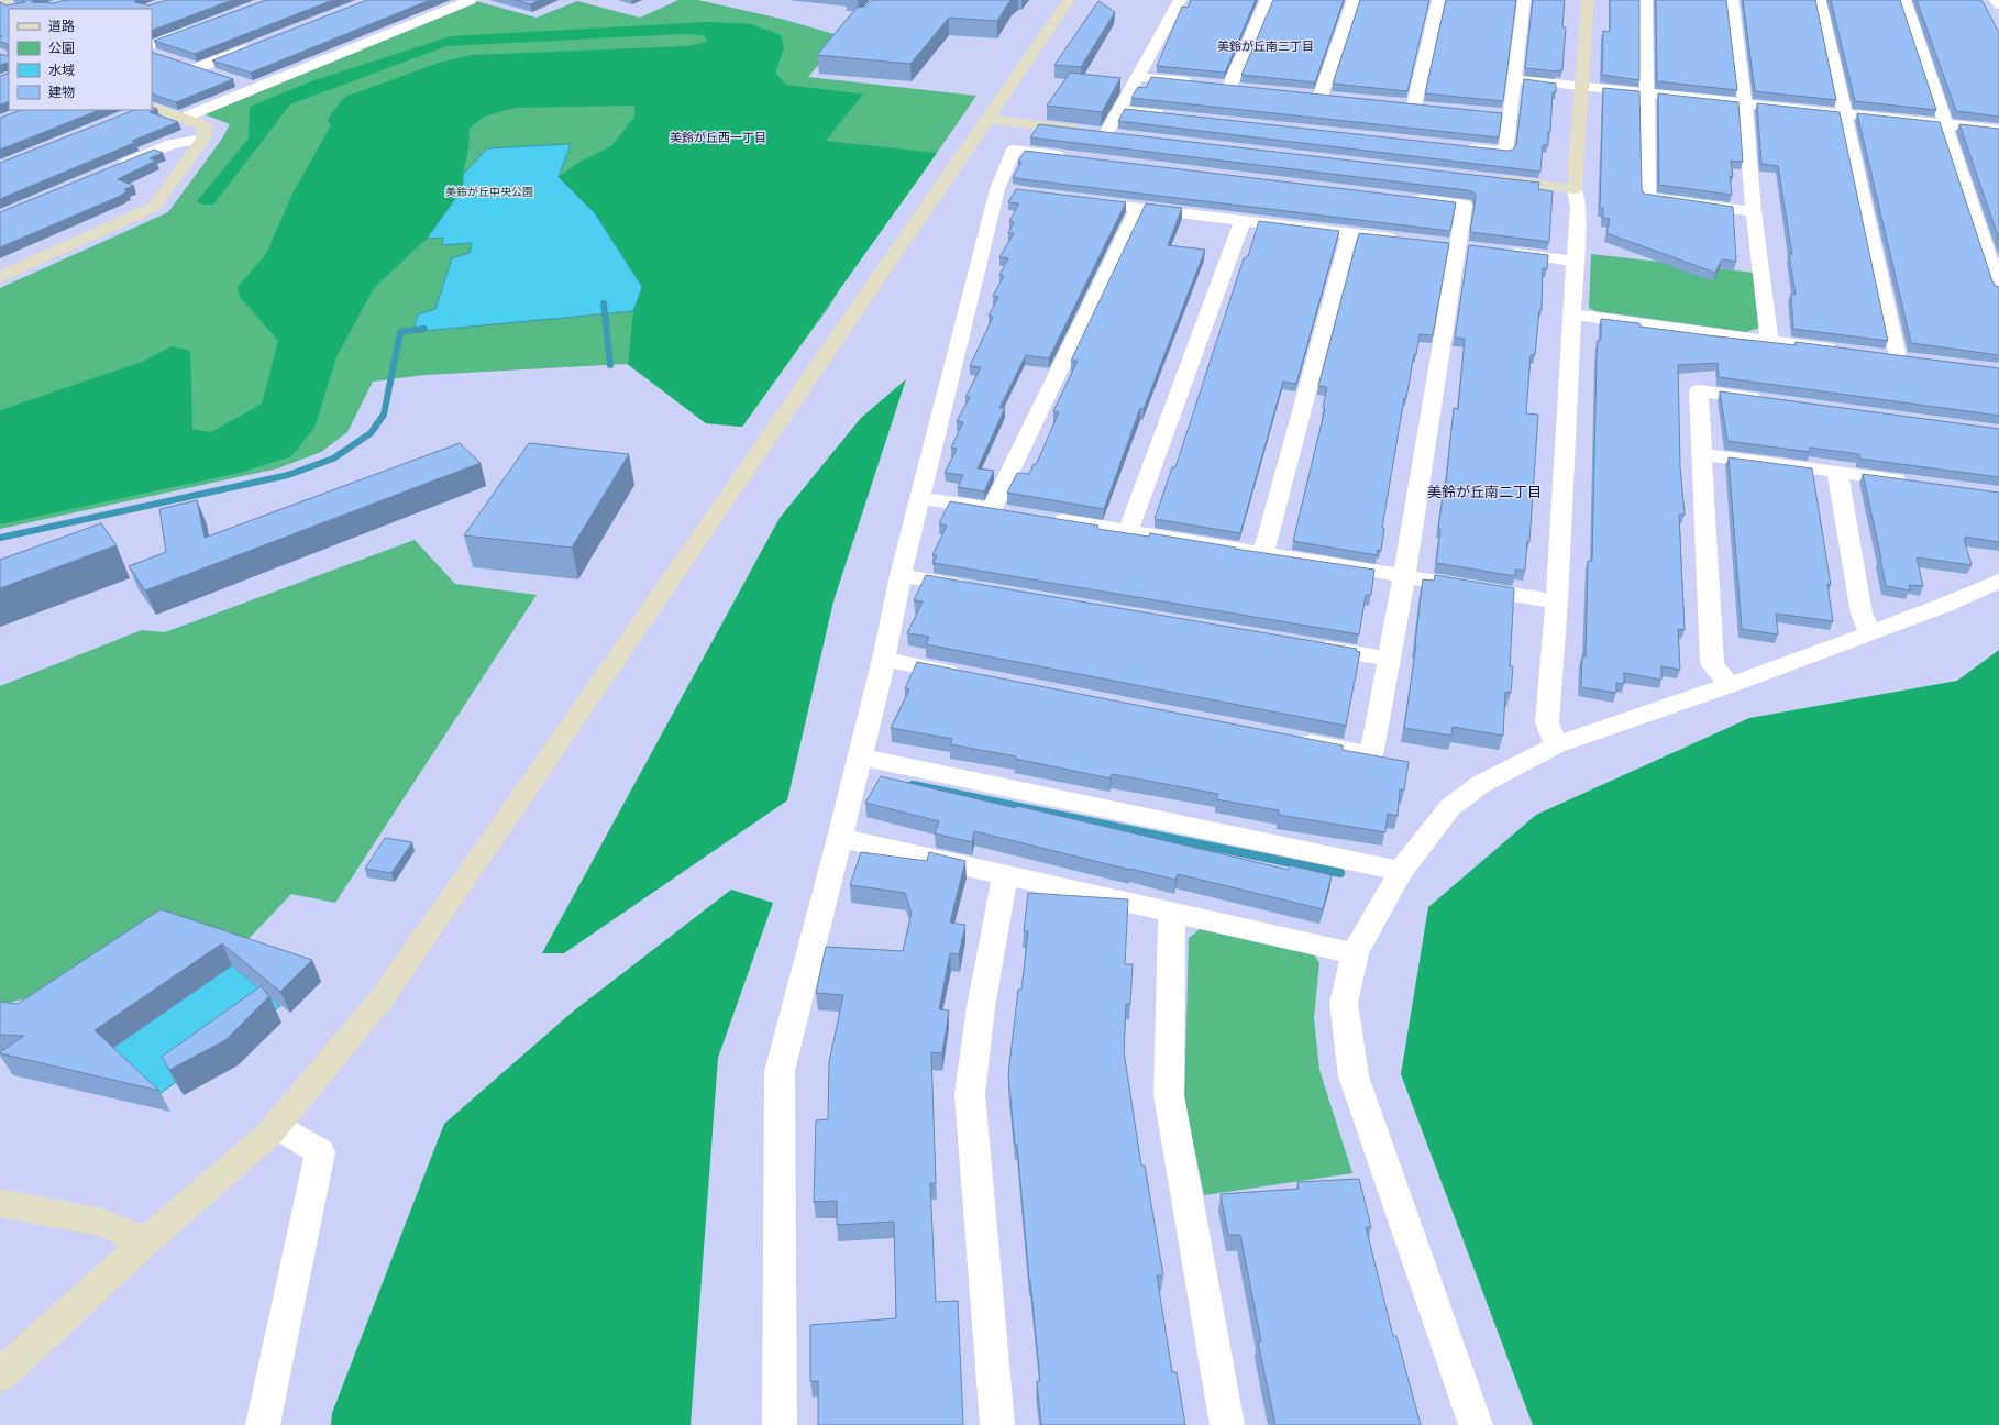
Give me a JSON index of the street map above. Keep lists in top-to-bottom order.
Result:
{
  "districts": ["美鈴が丘南三丁目", "美鈴が丘西一丁目", "美鈴が丘南二丁目"],
  "parks": ["美鈴が丘中央公園"],
  "legend": [
    "道路",
    "公園",
    "水域",
    "建物"
  ]
}
